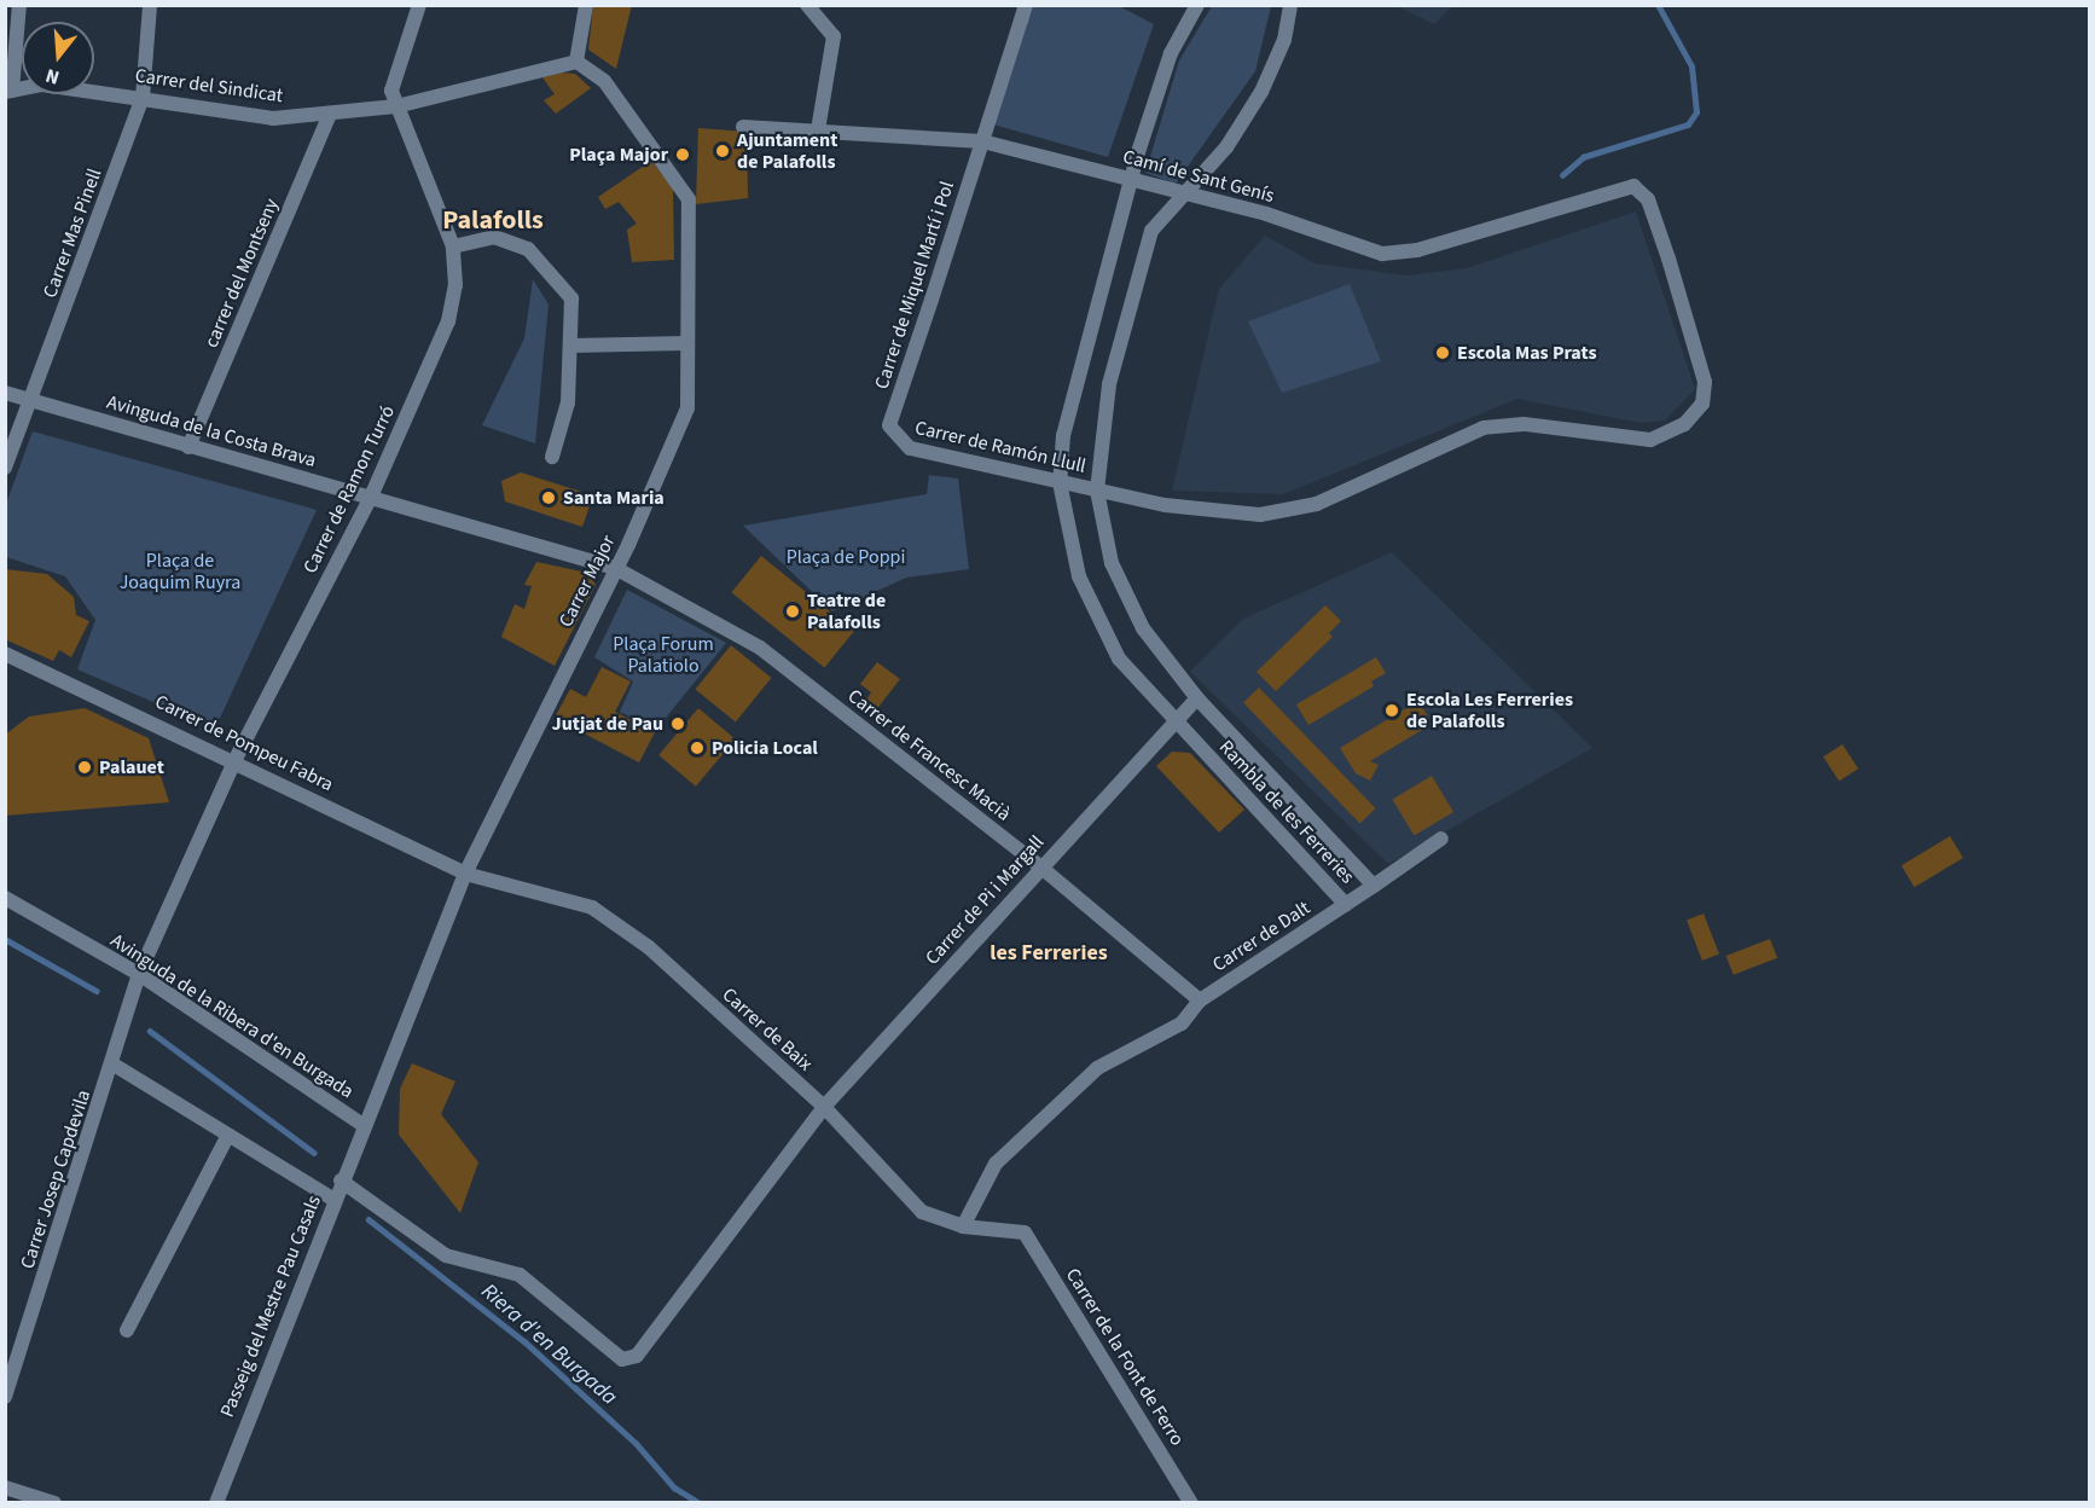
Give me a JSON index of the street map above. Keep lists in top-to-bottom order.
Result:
{
  "streets": {
    "street": [
      "Carrer del Sindicat",
      "Camí de Sant Genís",
      "Carrer Mas Pinell",
      "carrer del Montseny",
      "Carrer de Miquel Martí i Pol",
      "Avinguda de la Costa Brava",
      "Carrer de Ramón Llull",
      "Carrer de Ramon Turró",
      "Carrer Major",
      "Carrer de Pompeu Fabra",
      "Carrer de Francesc Macià",
      "Rambla de les Ferreries",
      "Carrer de Pi i Margall",
      "Carrer de Dalt",
      "Avinguda de la Ribera d'en Burgada",
      "Carrer de Baix",
      "Carrer Josep Capdevila",
      "Passeig del Mestre Pau Casals",
      "Carrer de la Font de Ferro"
    ]
  },
  "crossings": [
    ["Carrer del Sindicat", "Carrer Mas Pinell"],
    ["Carrer del Sindicat", "carrer del Montseny"],
    ["Carrer del Sindicat", "Carrer de Ramon Turró"],
    ["Carrer del Sindicat", "Carrer Major"],
    ["Camí de Sant Genís", "Carrer de Miquel Martí i Pol"],
    ["Camí de Sant Genís", "Carrer de Ramón Llull"],
    ["Camí de Sant Genís", "Rambla de les Ferreries"],
    ["Carrer Mas Pinell", "Avinguda de la Costa Brava"],
    ["carrer del Montseny", "Avinguda de la Costa Brava"],
    ["Carrer de Miquel Martí i Pol", "Carrer de Ramón Llull"],
    ["Avinguda de la Costa Brava", "Carrer de Ramon Turró"],
    ["Avinguda de la Costa Brava", "Carrer Major"],
    ["Avinguda de la Costa Brava", "Carrer de Francesc Macià"],
    ["Carrer de Ramón Llull", "Rambla de les Ferreries"],
    ["Carrer de Ramon Turró", "Carrer de Pompeu Fabra"],
    ["Carrer de Ramon Turró", "Avinguda de la Ribera d'en Burgada"],
    ["Carrer de Ramon Turró", "Carrer Josep Capdevila"],
    ["Carrer Major", "Carrer de Pompeu Fabra"],
    ["Carrer Major", "Carrer de Francesc Macià"],
    ["Carrer Major", "Avinguda de la Ribera d'en Burgada"],
    ["Carrer Major", "Carrer de Baix"],
    ["Carrer Major", "Passeig del Mestre Pau Casals"],
    ["Carrer de Pompeu Fabra", "Carrer de Baix"],
    ["Carrer de Francesc Macià", "Carrer de Pi i Margall"],
    ["Carrer de Francesc Macià", "Carrer de Dalt"],
    ["Rambla de les Ferreries", "Carrer de Pi i Margall"],
    ["Rambla de les Ferreries", "Carrer de Dalt"],
    ["Carrer de Pi i Margall", "Carrer de Baix"],
    ["Carrer de Pi i Margall", "Passeig del Mestre Pau Casals"],
    ["Carrer de Dalt", "Carrer de Baix"],
    ["Avinguda de la Ribera d'en Burgada", "Carrer Josep Capdevila"],
    ["Avinguda de la Ribera d'en Burgada", "Passeig del Mestre Pau Casals"],
    ["Carrer de Baix", "Carrer de la Font de Ferro"]
  ],
  "districts": ["Palafolls", "les Ferreries"],
  "water": ["Riera d'en Burgada"],
  "parks": ["Plaça de Poppi", "Plaça de Joaquim Ruyra", "Plaça Forum Palatiolo"],
  "places": [
    "Ajuntament de Palafolls",
    "Plaça Major",
    "Escola Mas Prats",
    "Santa Maria",
    "Teatre de Palafolls",
    "Escola Les Ferreries de Palafolls",
    "Jutjat de Pau",
    "Policia Local",
    "Palauet"
  ],
  "north": "bottom"
}
